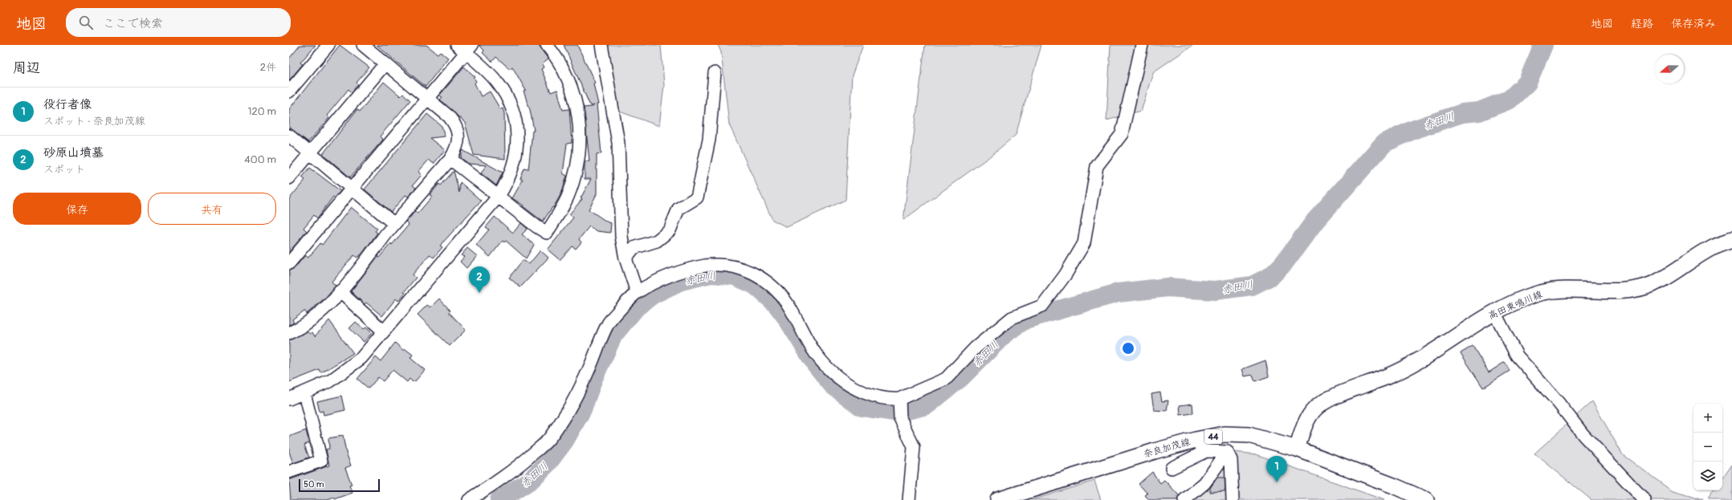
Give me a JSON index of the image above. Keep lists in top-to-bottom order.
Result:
{
  "streets": {
    "main road": ["高田東鳴川線", "44", "奈良加茂線"]
  },
  "crossings": [
    ["高田東鳴川線", "奈良加茂線"]
  ],
  "water": ["赤田川"],
  "scale_bar": "50 m",
  "north": "left",
  "page": {
    "header": "地図",
    "search": "ここで検索",
    "nav": ["地図", "経路", "保存済み"],
    "heading": ["周辺", "2件"],
    "list": [
      {
        "mark": "1",
        "name": "役行者像",
        "note": "スポット · 奈良加茂線",
        "value": "120 m"
      },
      {
        "mark": "2",
        "name": "砂原山墳墓",
        "note": "スポット",
        "value": "400 m"
      }
    ],
    "buttons": ["保存", "共有"],
    "pins": ["2", "1"],
    "map_buttons": ["+", "−"],
    "scale": "50 m"
  }
}
